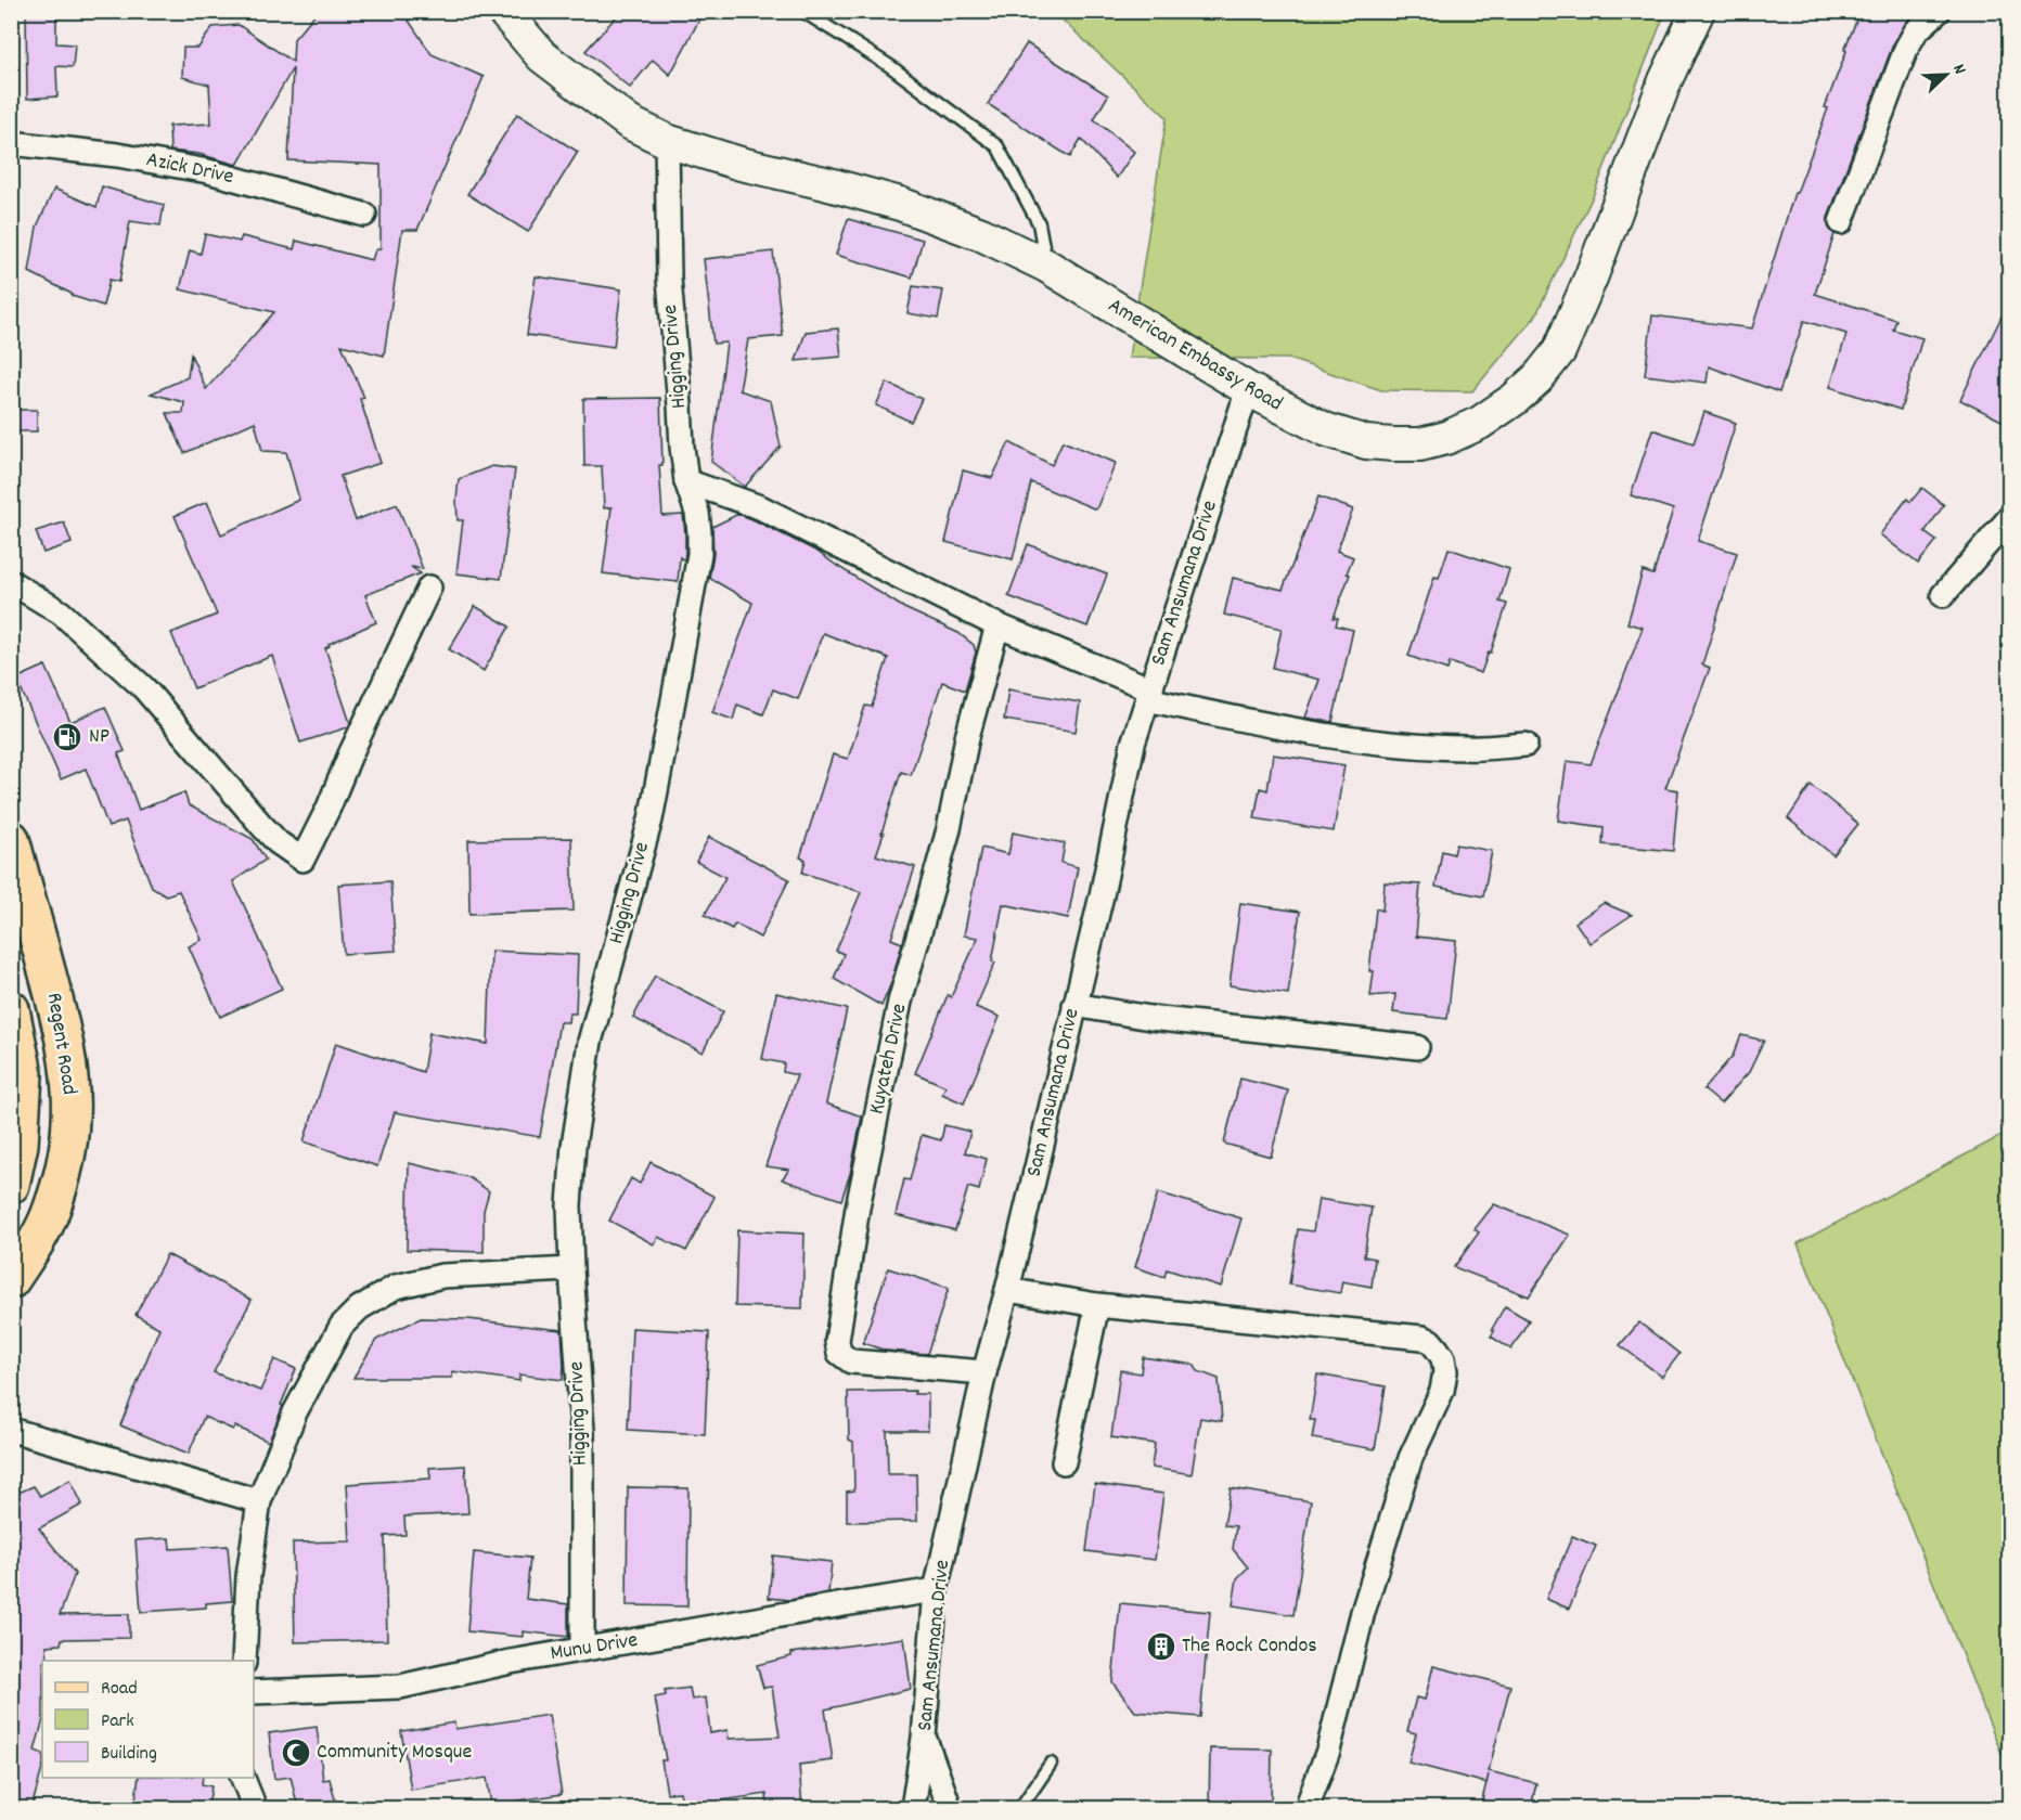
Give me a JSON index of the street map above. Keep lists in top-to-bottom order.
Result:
{
  "streets": {
    "main road": ["Regent Road"],
    "street": [
      "Azick Drive",
      "American Embassy Road",
      "Higging Drive",
      "Sam Ansumana Drive",
      "Kuyateh Drive",
      "Munu Drive"
    ]
  },
  "crossings": [
    ["American Embassy Road", "Higging Drive"],
    ["American Embassy Road", "Sam Ansumana Drive"],
    ["Higging Drive", "Munu Drive"],
    ["Sam Ansumana Drive", "Kuyateh Drive"],
    ["Sam Ansumana Drive", "Munu Drive"]
  ],
  "places": {
    "fuel station": ["NP"],
    "building": ["The Rock Condos"],
    "mosque": ["Community Mosque"]
  },
  "legend": ["Road", "Park", "Building"],
  "north": "top right"
}
